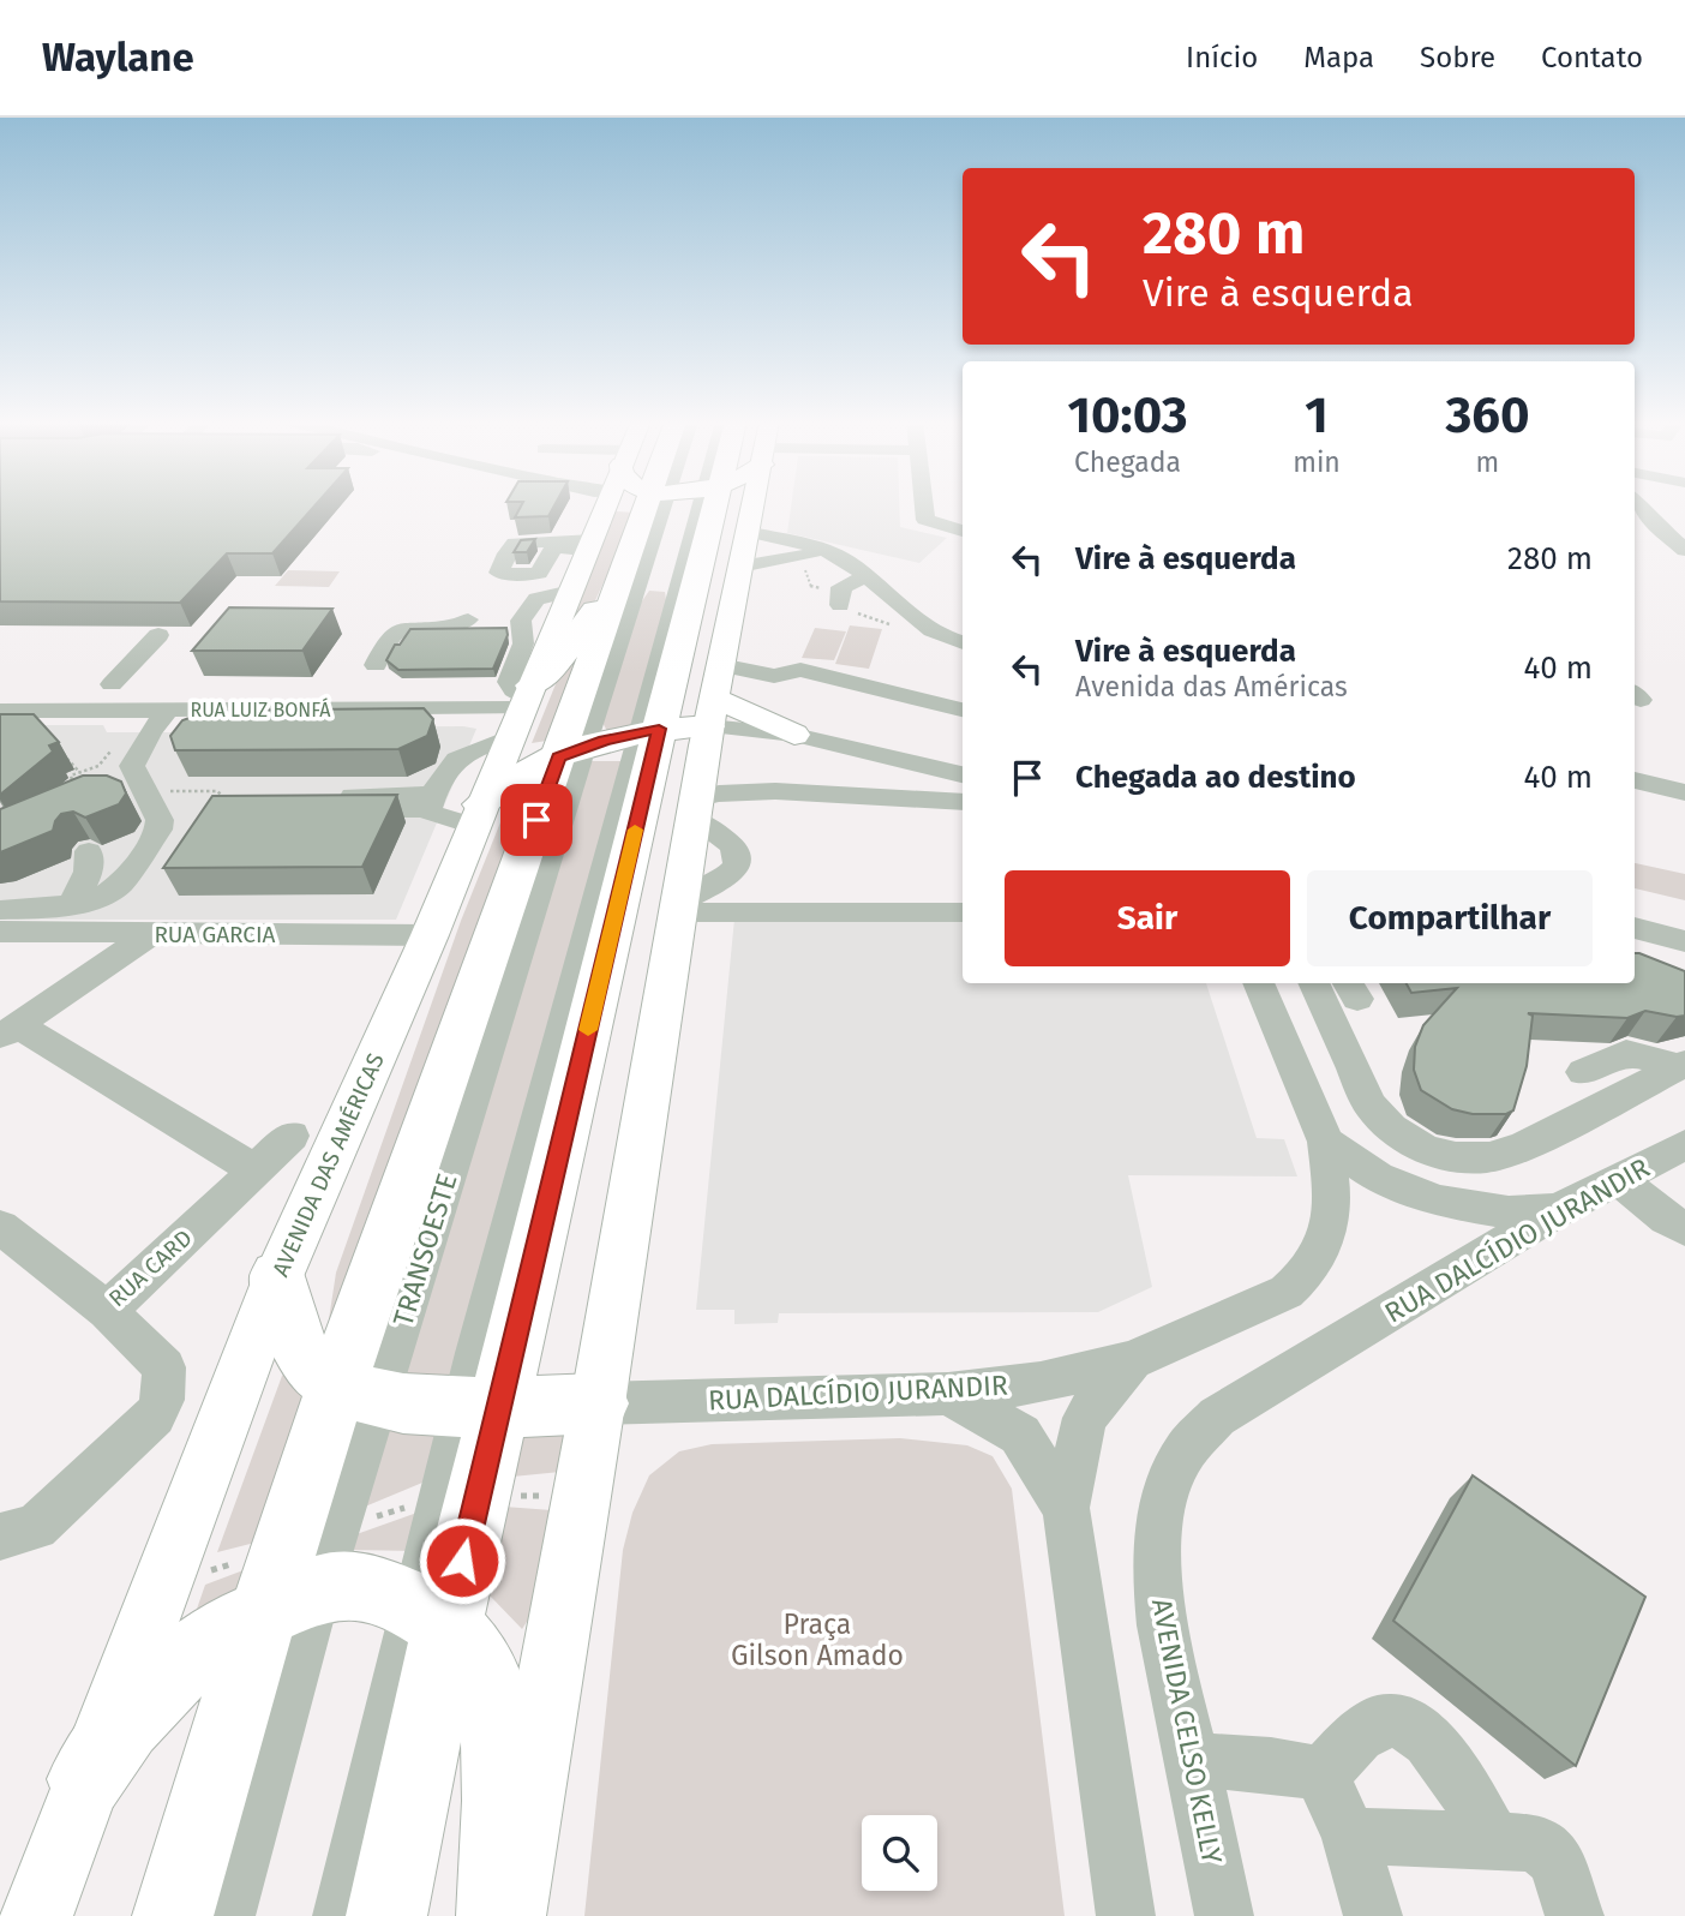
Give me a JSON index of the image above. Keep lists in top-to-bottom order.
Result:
{
  "streets": {
    "highway": ["AVENIDA DAS AMÉRICAS"],
    "street": [
      "RUA LUIZ BONFÁ",
      "RUA GARCIA",
      "RUA DALCÍDIO JURANDIR",
      "RUA CARD",
      "AVENIDA CELSO KELLY"
    ]
  },
  "crossings": [
    ["RUA LUIZ BONFÁ", "AVENIDA DAS AMÉRICAS"],
    ["RUA GARCIA", "AVENIDA DAS AMÉRICAS"],
    ["RUA DALCÍDIO JURANDIR", "AVENIDA CELSO KELLY"]
  ],
  "parks": ["Praça Gilson Amado"],
  "page": {
    "header": "Waylane",
    "nav": [
      "Início",
      "Mapa",
      "Sobre",
      "Contato"
    ],
    "turn": ["280 m", "Vire à esquerda"],
    "eta": [
      "10:03",
      "Chegada",
      "1",
      "min",
      "360",
      "m"
    ],
    "list": [
      {
        "name": "Vire à esquerda",
        "value": "280 m"
      },
      {
        "name": "Vire à esquerda",
        "note": "Avenida das Américas",
        "value": "40 m"
      },
      {
        "name": "Chegada ao destino",
        "value": "40 m"
      }
    ],
    "buttons": ["Sair", "Compartilhar"]
  }
}
